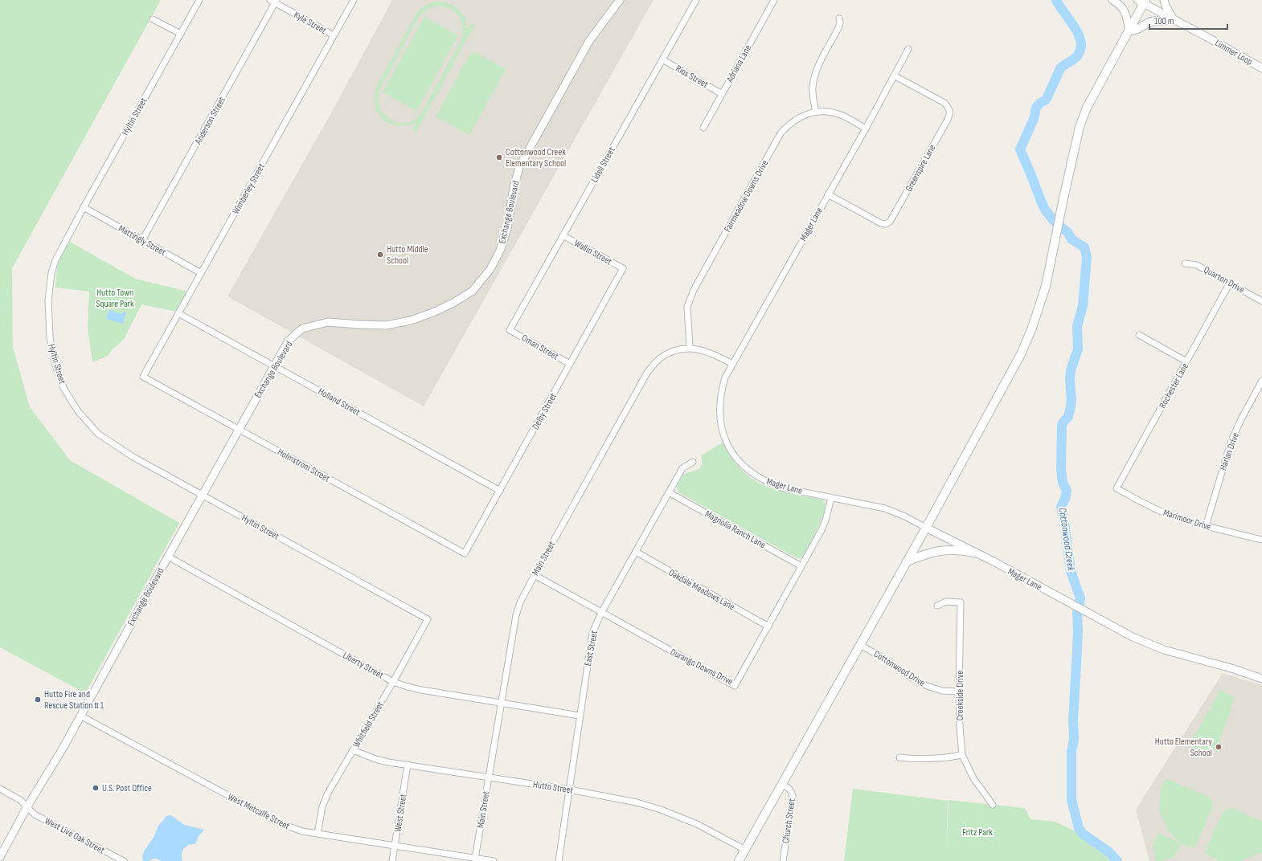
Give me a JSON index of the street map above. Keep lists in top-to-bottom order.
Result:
{
  "streets": {
    "street": [
      "Kyle Street",
      "Limmer Loop",
      "Adriana Lane",
      "Rios Street",
      "Hyltin Street",
      "Anderson Street",
      "Lidell Street",
      "Greenspire Lane",
      "Wimberley Street",
      "Fairmeadow Downs Drive",
      "Exchange Boulevard",
      "Mager Lane",
      "Mattingly Street",
      "Wallin Street",
      "Quarton Drive",
      "Oman Street",
      "Rochester Lane",
      "Holland Street",
      "Delby Street",
      "Harlan Drive",
      "Holmstrom Street",
      "Marimoor Drive",
      "Magnolia Ranch Lane",
      "Main Street",
      "Oakdale Meadows Lane",
      "East Street",
      "Liberty Street",
      "Durango Downs Drive",
      "Cottonwood Drive",
      "Creekside Drive",
      "Whitfield Street",
      "Hutto Street",
      "West Metcalfe Street",
      "West Street",
      "Church Street",
      "West Live Oak Street"
    ]
  },
  "crossings": [
    ["Kyle Street", "Anderson Street"],
    ["Kyle Street", "Wimberley Street"],
    ["Adriana Lane", "Rios Street"],
    ["Rios Street", "Lidell Street"],
    ["Hyltin Street", "Exchange Boulevard"],
    ["Hyltin Street", "Mattingly Street"],
    ["Hyltin Street", "Whitfield Street"],
    ["Anderson Street", "Mattingly Street"],
    ["Lidell Street", "Wallin Street"],
    ["Lidell Street", "Oman Street"],
    ["Greenspire Lane", "Mager Lane"],
    ["Wimberley Street", "Mattingly Street"],
    ["Wimberley Street", "Holland Street"],
    ["Wimberley Street", "Holmstrom Street"],
    ["Fairmeadow Downs Drive", "Mager Lane"],
    ["Fairmeadow Downs Drive", "Main Street"],
    ["Exchange Boulevard", "Holland Street"],
    ["Exchange Boulevard", "Holmstrom Street"],
    ["Exchange Boulevard", "Liberty Street"],
    ["Exchange Boulevard", "West Metcalfe Street"],
    ["Exchange Boulevard", "West Live Oak Street"],
    ["Mager Lane", "Main Street"],
    ["Mager Lane", "Durango Downs Drive"],
    ["Wallin Street", "Delby Street"],
    ["Quarton Drive", "Rochester Lane"],
    ["Oman Street", "Delby Street"],
    ["Rochester Lane", "Marimoor Drive"],
    ["Holland Street", "Delby Street"],
    ["Delby Street", "Holmstrom Street"],
    ["Harlan Drive", "Marimoor Drive"],
    ["Magnolia Ranch Lane", "East Street"],
    ["Magnolia Ranch Lane", "Durango Downs Drive"],
    ["Main Street", "Liberty Street"],
    ["Main Street", "Durango Downs Drive"],
    ["Main Street", "Hutto Street"],
    ["Main Street", "West Metcalfe Street"],
    ["Oakdale Meadows Lane", "East Street"],
    ["Oakdale Meadows Lane", "Durango Downs Drive"],
    ["East Street", "Liberty Street"],
    ["East Street", "Durango Downs Drive"],
    ["East Street", "Hutto Street"],
    ["Liberty Street", "Whitfield Street"],
    ["Cottonwood Drive", "Creekside Drive"],
    ["Whitfield Street", "Hutto Street"],
    ["Whitfield Street", "West Metcalfe Street"],
    ["Hutto Street", "West Street"],
    ["West Metcalfe Street", "West Street"]
  ],
  "water": ["Cottonwood Creek"],
  "parks": ["Hutto Town Square Park", "Fritz Park"],
  "places": [
    "Cottonwood Creek Elementary School",
    "Hutto Middle School",
    "Hutto Fire and Rescue Station # 1",
    "Hutto Elementary School",
    "U.S. Post Office"
  ],
  "scale_bar": "100 m"
}
